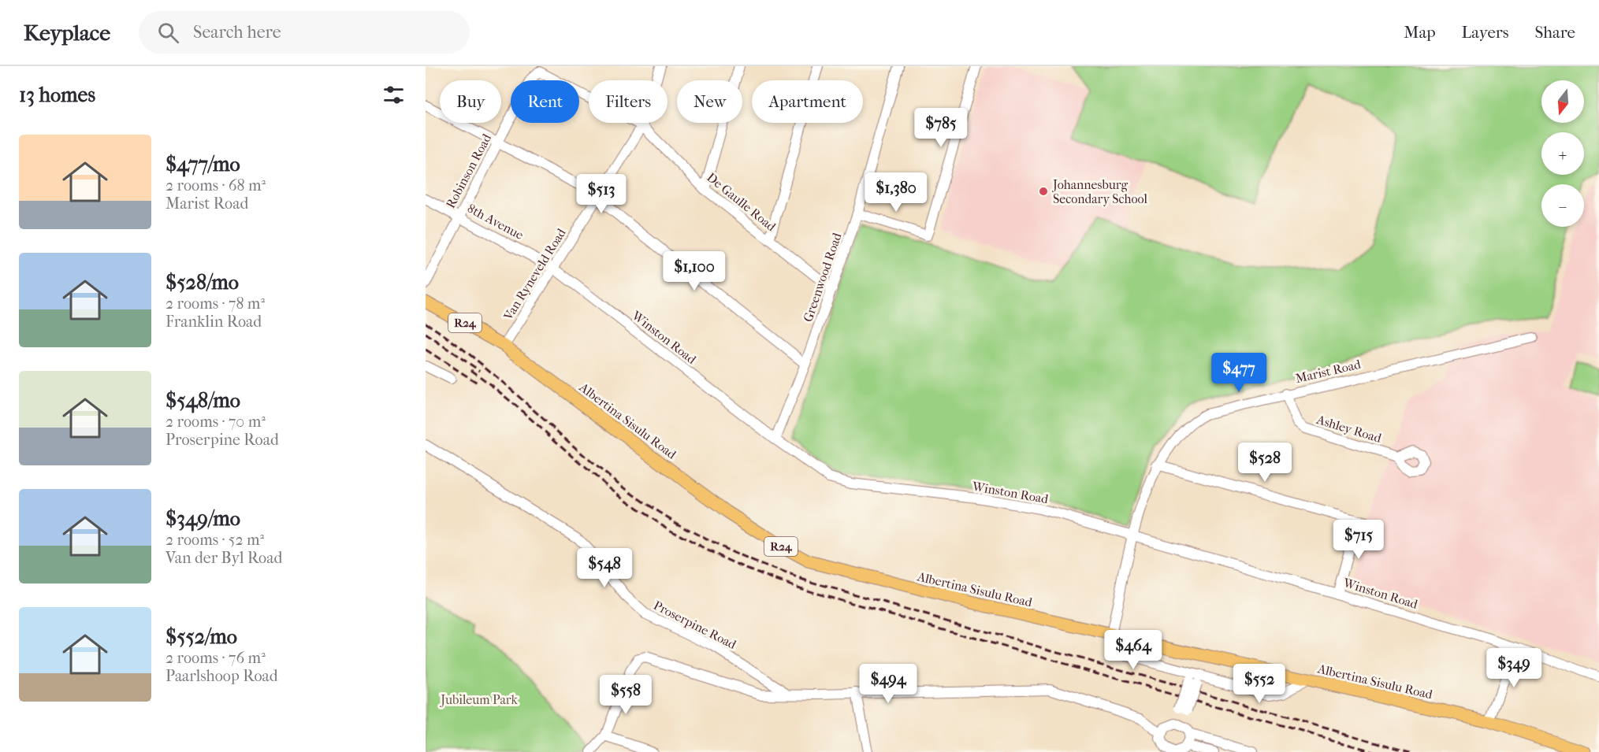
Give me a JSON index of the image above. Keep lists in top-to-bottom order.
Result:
{
  "streets": {
    "main road": ["R24", "Albertina Sisulu Road"],
    "street": [
      "Robinson Road",
      "De Gaulle Road",
      "8th Avenue",
      "Van Ryneveld Road",
      "Greenwood Road",
      "Winston Road",
      "Marist Road",
      "Ashley Road",
      "Proserpine Road"
    ]
  },
  "crossings": [
    ["Robinson Road", "De Gaulle Road"],
    ["Robinson Road", "8th Avenue"],
    ["De Gaulle Road", "Van Ryneveld Road"],
    ["De Gaulle Road", "Greenwood Road"],
    ["8th Avenue", "Van Ryneveld Road"],
    ["8th Avenue", "Winston Road"],
    ["Van Ryneveld Road", "Winston Road"],
    ["Van Ryneveld Road", "Albertina Sisulu Road"],
    ["Greenwood Road", "Winston Road"],
    ["Winston Road", "Marist Road"],
    ["Marist Road", "Albertina Sisulu Road"],
    ["Marist Road", "Ashley Road"]
  ],
  "parks": ["Jubileum Park"],
  "places": ["Johannesburg Secondary School"],
  "north": "bottom",
  "page": {
    "header": "Keyplace",
    "search": "Search here",
    "nav": ["Map", "Layers", "Share"],
    "heading": "13 homes",
    "map_buttons": ["+", "−"],
    "chip": [
      "Buy",
      "Rent",
      "Filters",
      "New",
      "Apartment"
    ],
    "price": [
      "$785",
      "$1,380",
      "$513",
      "$1,100",
      "$477",
      "$528",
      "$715",
      "$548",
      "$464",
      "$349",
      "$494",
      "$552",
      "$558"
    ],
    "list": [
      {
        "name": "$477/mo",
        "note": "2 rooms · 68 m² · Marist Road"
      },
      {
        "name": "$528/mo",
        "note": "2 rooms · 78 m² · Franklin Road"
      },
      {
        "name": "$548/mo",
        "note": "2 rooms · 70 m² · Proserpine Road"
      },
      {
        "name": "$349/mo",
        "note": "2 rooms · 52 m² · Van der Byl Road"
      },
      {
        "name": "$552/mo",
        "note": "2 rooms · 76 m² · Paarlshoop Road"
      }
    ]
  }
}
